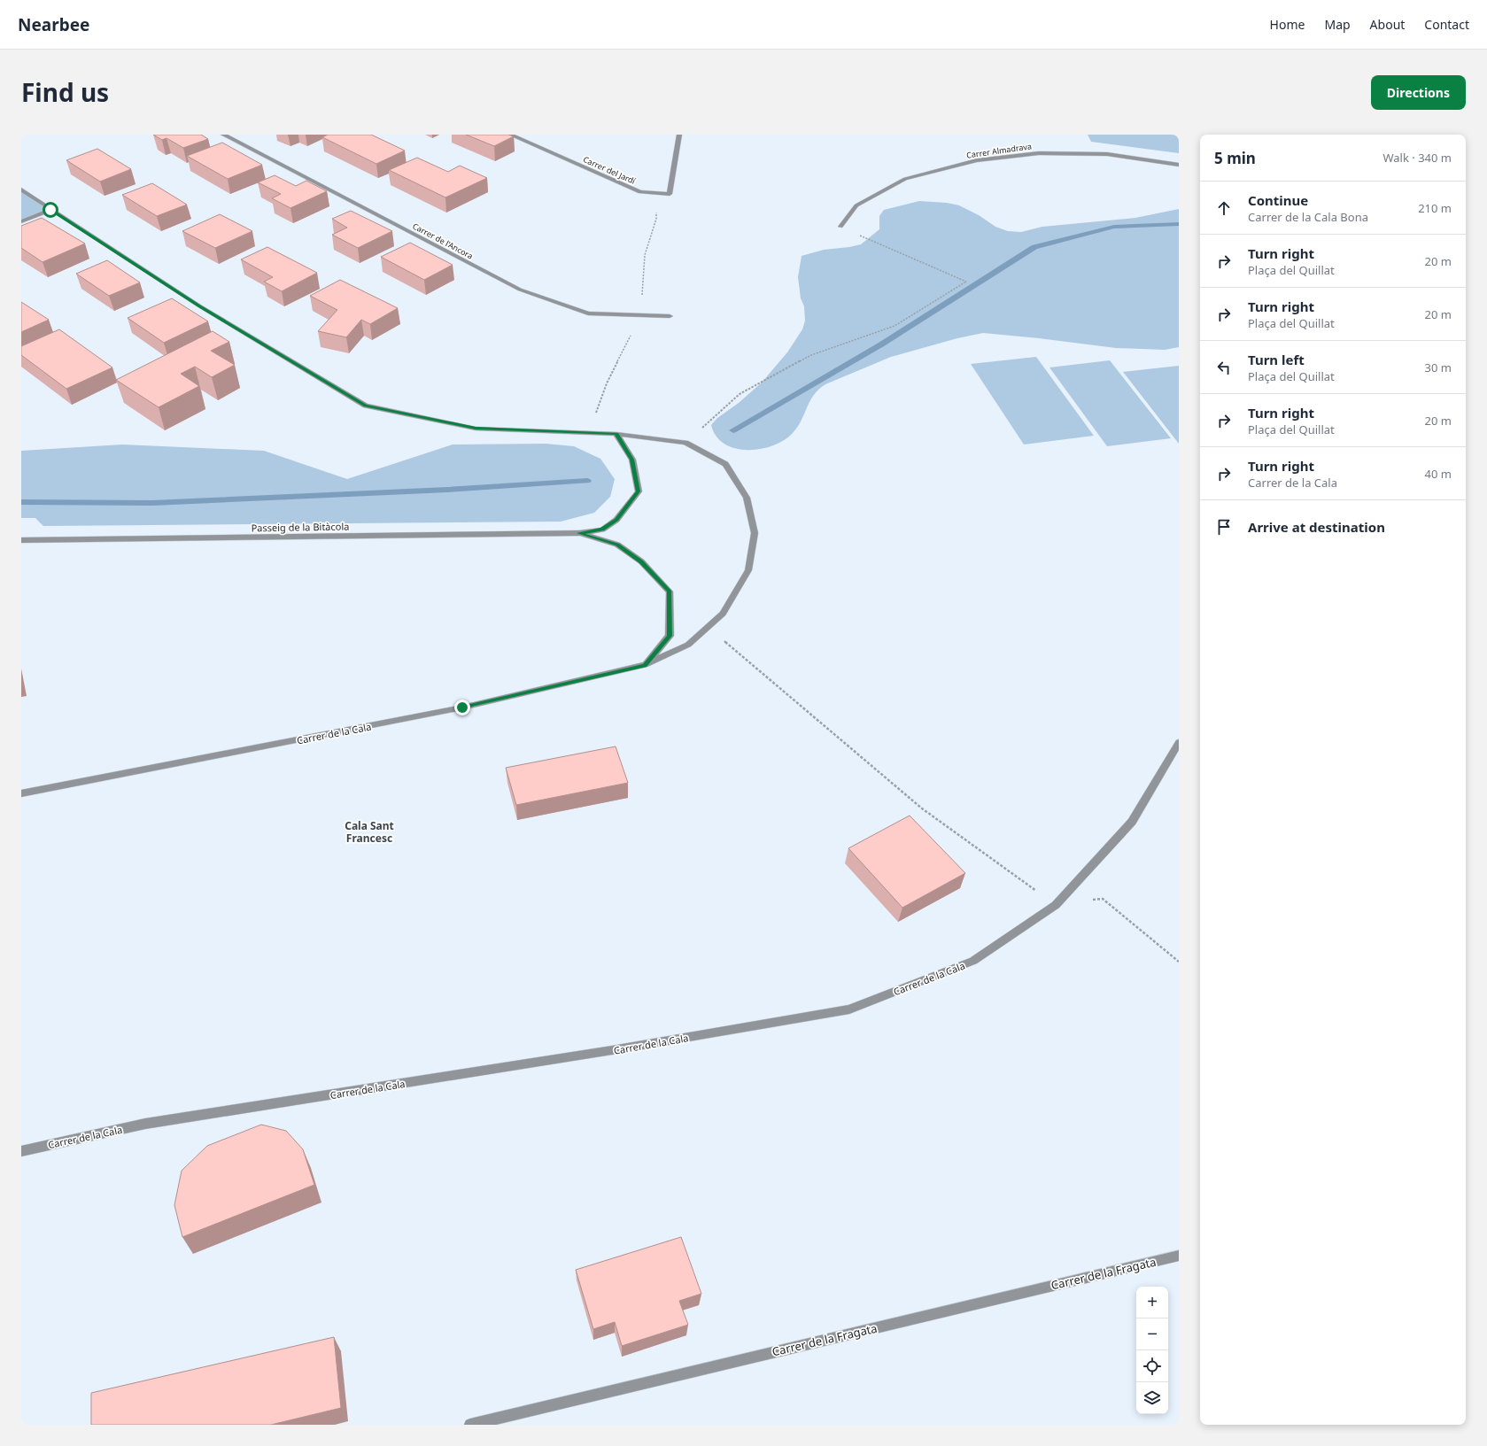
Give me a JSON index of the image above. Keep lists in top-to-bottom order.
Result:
{
  "streets": {
    "street": [
      "Carrer Almadrava",
      "Carrer del Jardí",
      "Carrer de l'Ancora",
      "Passeig de la Bitàcola",
      "Carrer de la Cala",
      "Carrer de la Fragata"
    ]
  },
  "districts": ["Cala Sant Francesc"],
  "page": {
    "header": "Nearbee",
    "nav": [
      "Home",
      "Map",
      "About",
      "Contact"
    ],
    "title": "Find us",
    "buttons": "Directions",
    "heading": ["5 min", "Walk · 340 m"],
    "list": [
      ["Continue", "Carrer de la Cala Bona", "210 m"],
      ["Turn right", "Plaça del Quillat", "20 m"],
      ["Turn right", "Plaça del Quillat", "20 m"],
      ["Turn left", "Plaça del Quillat", "30 m"],
      ["Turn right", "Plaça del Quillat", "20 m"],
      ["Turn right", "Carrer de la Cala", "40 m"],
      "Arrive at destination"
    ],
    "map_buttons": ["+", "−"]
  }
}
